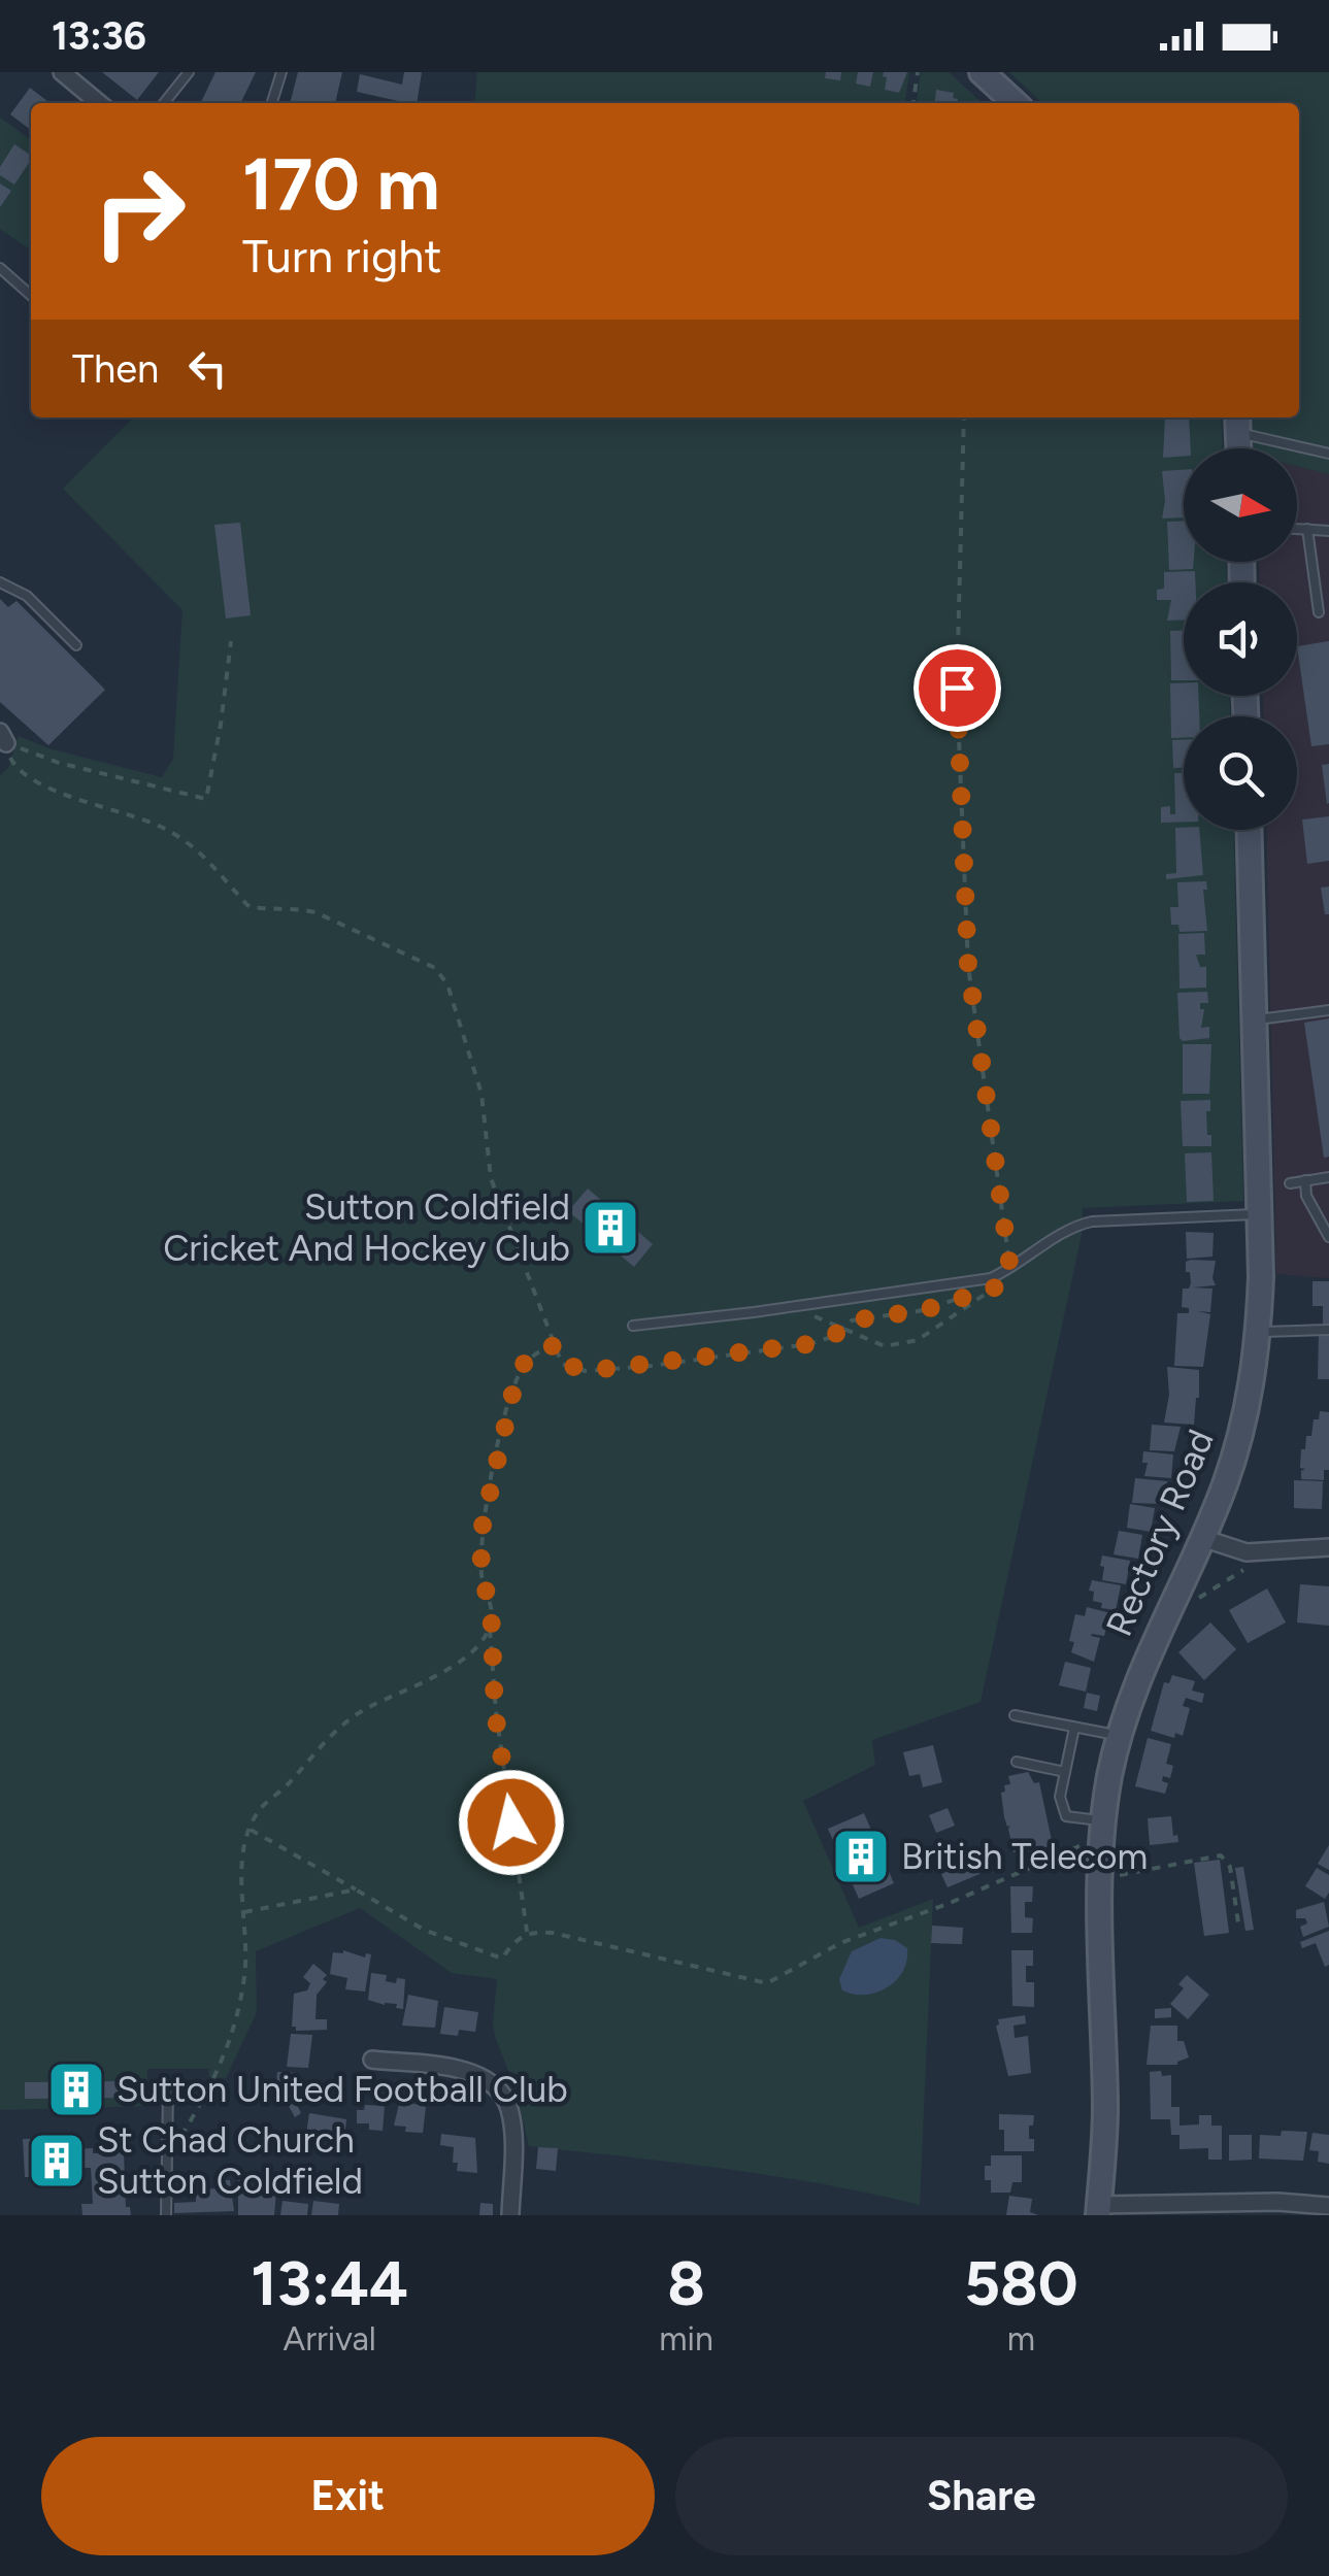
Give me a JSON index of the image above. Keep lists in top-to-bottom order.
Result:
{
  "streets": {
    "street": ["Rectory Road"]
  },
  "places": {
    "building": [
      "Sutton Coldfield Cricket And Hockey Club",
      "British Telecom",
      "Sutton United Football Club",
      "St Chad Church Sutton Coldfield"
    ]
  },
  "north": "right",
  "page": {
    "status": "13:36",
    "turn": ["170 m", "Turn right"],
    "then": "Then",
    "eta": [
      "13:44",
      "Arrival",
      "8",
      "min",
      "580",
      "m"
    ],
    "buttons": ["Exit", "Share"]
  }
}
